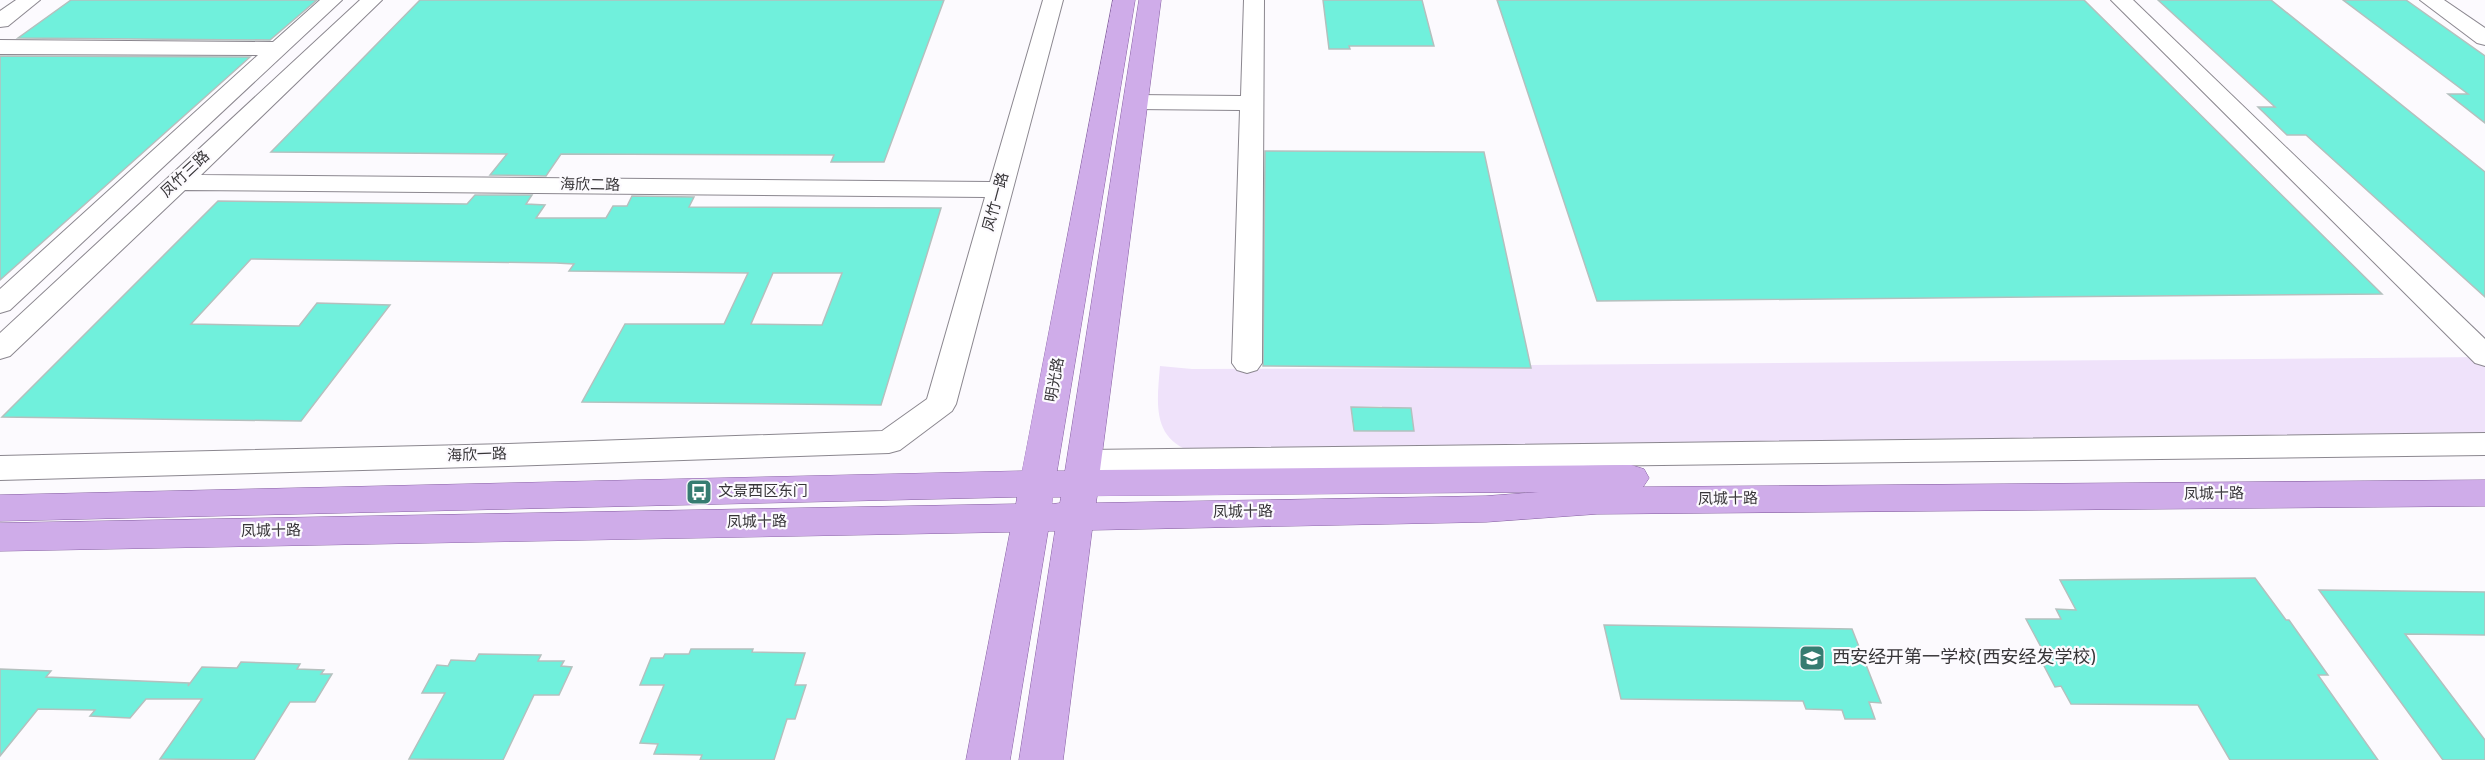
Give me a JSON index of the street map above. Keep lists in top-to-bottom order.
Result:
{
  "streets": {
    "main road": ["明光路", "凤城十路"],
    "street": [
      "凤竹三路",
      "海欣二路",
      "凤竹一路",
      "海欣一路"
    ]
  },
  "crossings": [
    ["凤竹三路", "海欣二路"],
    ["海欣二路", "凤竹一路"],
    ["凤竹一路", "海欣一路"],
    ["明光路", "凤城十路"]
  ],
  "places": {
    "bus stop": ["文景西区东门"],
    "school or university": ["西安经开第一学校(西安经发学校)"]
  }
}
